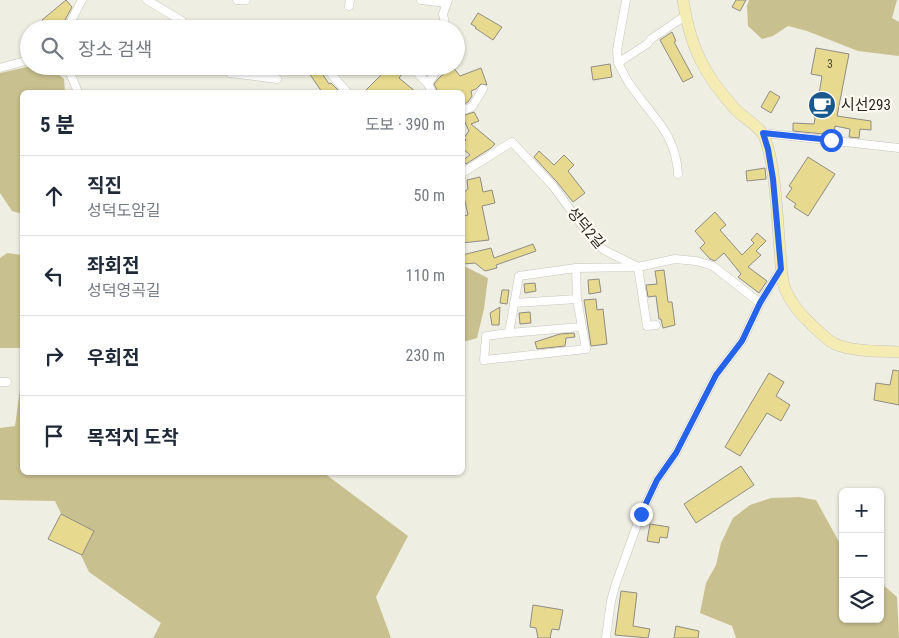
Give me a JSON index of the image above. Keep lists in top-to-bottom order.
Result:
{
  "streets": {
    "street": ["성덕2길"]
  },
  "places": {
    "cafe": ["시선293"]
  },
  "house_numbers": ["3"],
  "page": {
    "search": "장소 검색",
    "heading": ["5 분", "도보 · 390 m"],
    "list": [
      ["직진", "성덕도암길", "50 m"],
      ["좌회전", "성덕영곡길", "110 m"],
      ["우회전", "230 m"],
      "목적지 도착"
    ],
    "map_buttons": ["+", "−"]
  }
}
